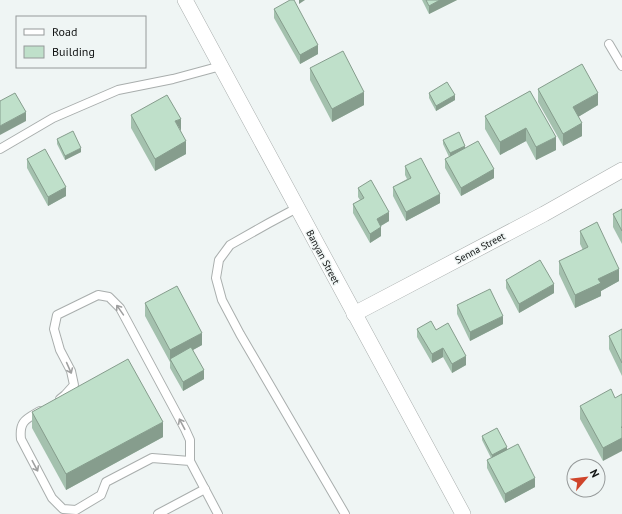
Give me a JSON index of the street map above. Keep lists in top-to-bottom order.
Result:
{
  "streets": {
    "street": ["Senna Street", "Banyan Street"]
  },
  "crossings": [
    ["Senna Street", "Banyan Street"]
  ],
  "legend": ["Road", "Building"],
  "north": "top right"
}
